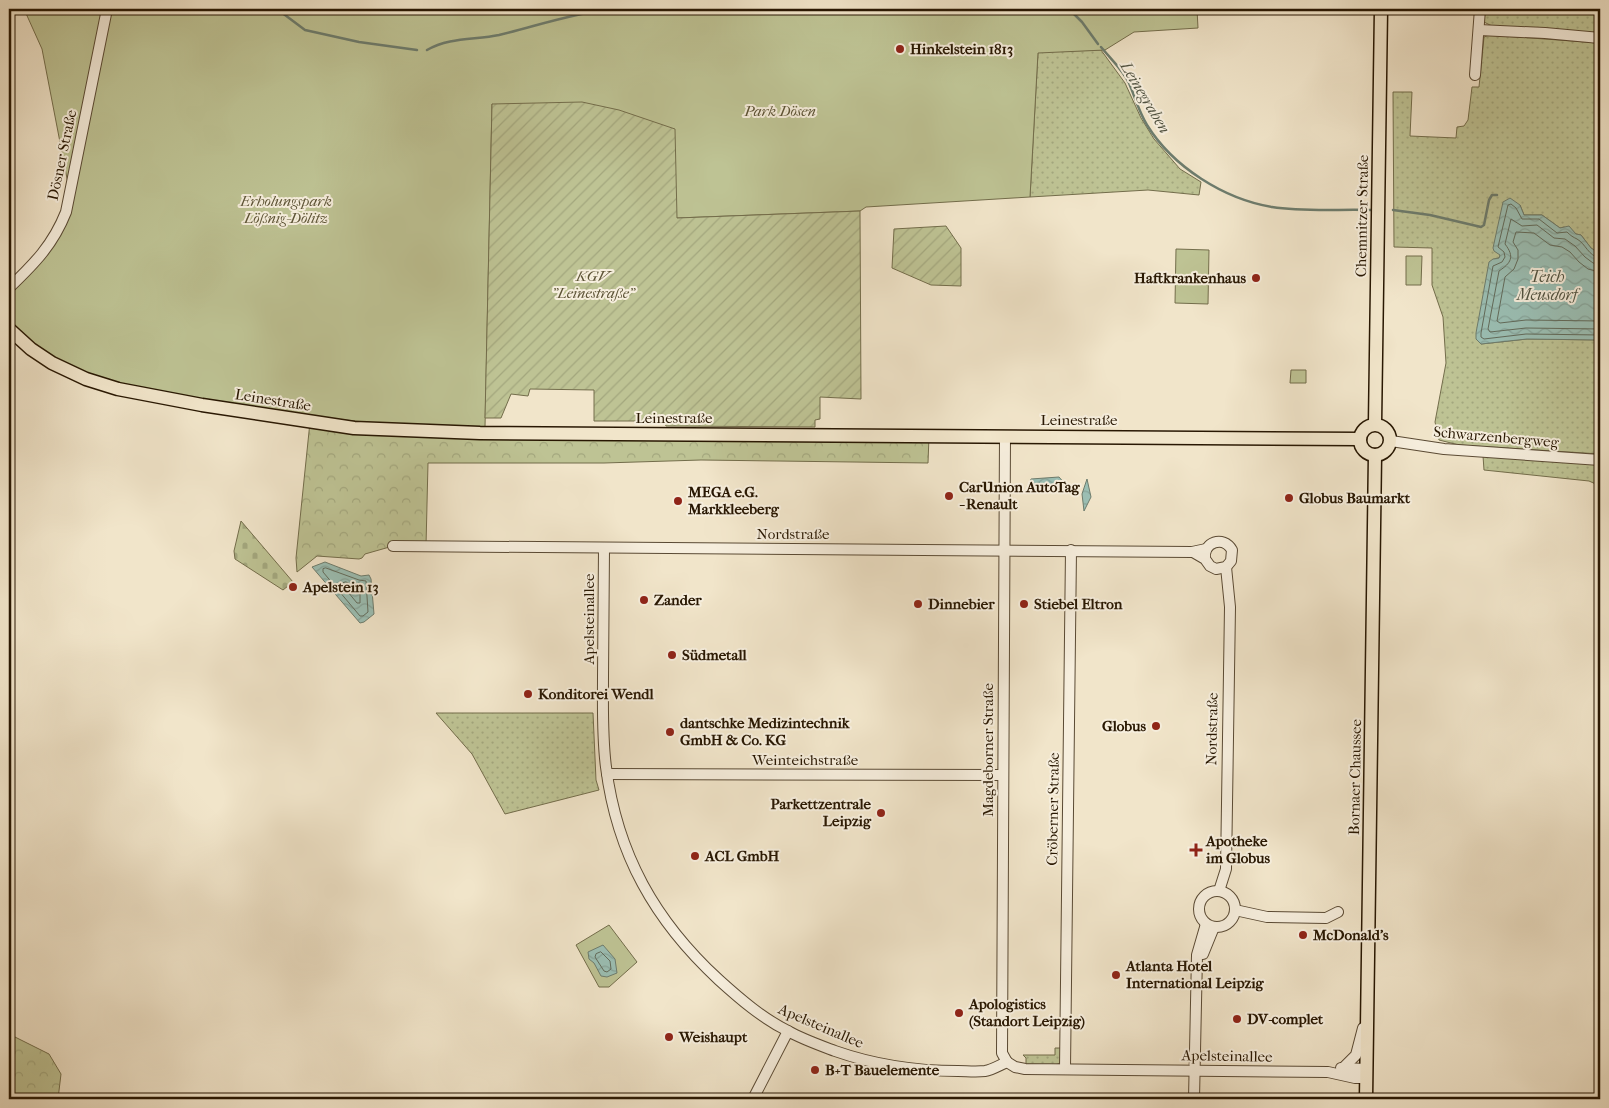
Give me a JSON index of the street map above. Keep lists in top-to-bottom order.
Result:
{
  "streets": {
    "main road": ["Chemnitzer Straße", "Leinestraße", "Bornaer Chaussee"],
    "street": [
      "Dösner Straße",
      "Schwarzenbergweg",
      "Nordstraße",
      "Apelsteinallee",
      "Magdeborner Straße",
      "Weinteichstraße",
      "Cröberner Straße"
    ]
  },
  "crossings": [
    ["Chemnitzer Straße", "Leinestraße"],
    ["Chemnitzer Straße", "Schwarzenbergweg"],
    ["Chemnitzer Straße", "Bornaer Chaussee"],
    ["Leinestraße", "Schwarzenbergweg"],
    ["Leinestraße", "Magdeborner Straße"],
    ["Leinestraße", "Bornaer Chaussee"],
    ["Schwarzenbergweg", "Bornaer Chaussee"],
    ["Nordstraße", "Apelsteinallee"],
    ["Nordstraße", "Magdeborner Straße"],
    ["Nordstraße", "Cröberner Straße"],
    ["Apelsteinallee", "Magdeborner Straße"],
    ["Apelsteinallee", "Weinteichstraße"],
    ["Apelsteinallee", "Bornaer Chaussee"],
    ["Apelsteinallee", "Cröberner Straße"],
    ["Magdeborner Straße", "Weinteichstraße"]
  ],
  "water": ["Leinegraben", "Teich Meusdorf"],
  "parks": ["Park Dösen", "Erholungspark Lößnig-Dölitz", "KGV \"Leinestraße\""],
  "places": {
    "other": [
      "Hinkelstein 1813",
      "Haftkrankenhaus",
      "CarUnion AutoTag - Renault",
      "Globus Baumarkt",
      "MEGA e.G. Markkleeberg",
      "Apelstein 13",
      "Zander",
      "Dinnebier",
      "Stiebel Eltron",
      "Südmetall",
      "Konditorei Wendl",
      "Globus",
      "dantschke Medizintechnik GmbH & Co. KG",
      "Parkettzentrale Leipzig",
      "ACL GmbH",
      "McDonald's",
      "Atlanta Hotel International Leipzig",
      "Apologistics (Standort Leipzig)",
      "DV-complet",
      "Weishaupt",
      "B+T Bauelemente"
    ],
    "health": ["Apotheke im Globus"]
  }
}
